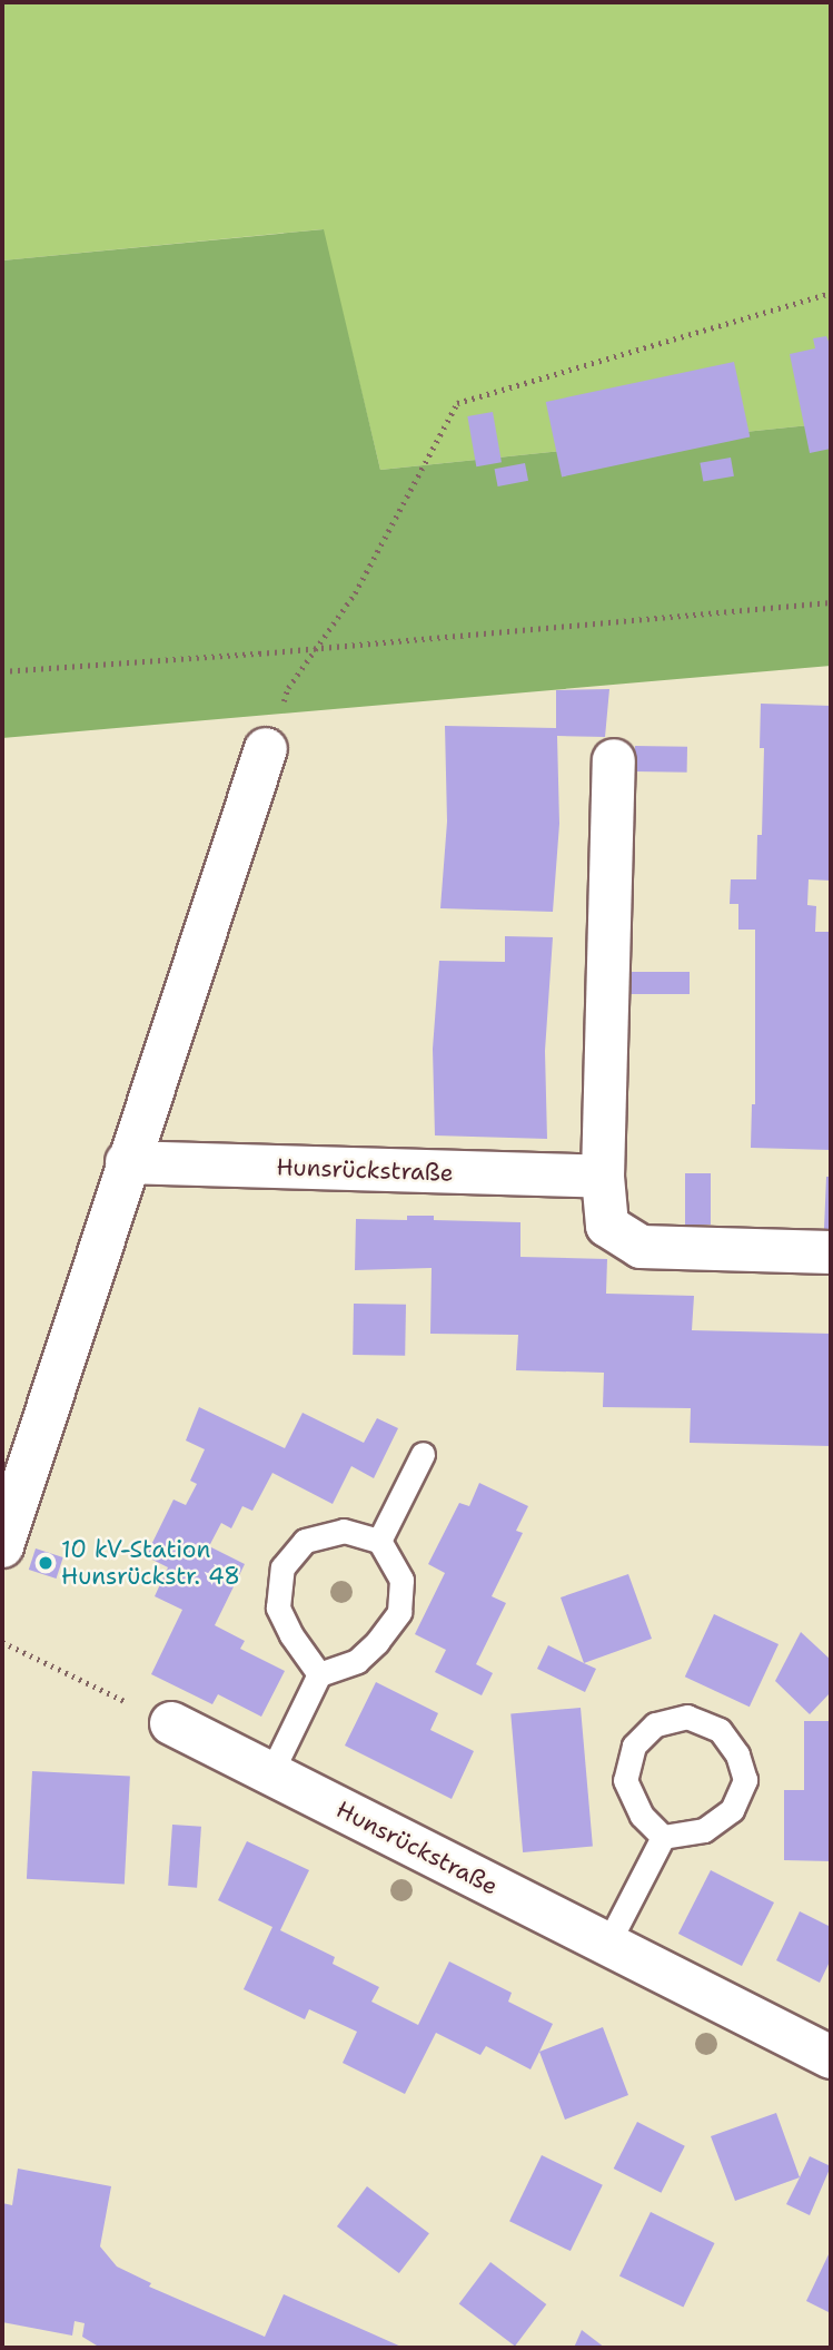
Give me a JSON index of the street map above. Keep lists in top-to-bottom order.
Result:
{
  "streets": {
    "street": ["Hunsrückstraße"]
  },
  "places": ["10 kV-Station Hunsrückstr. 48"]
}
